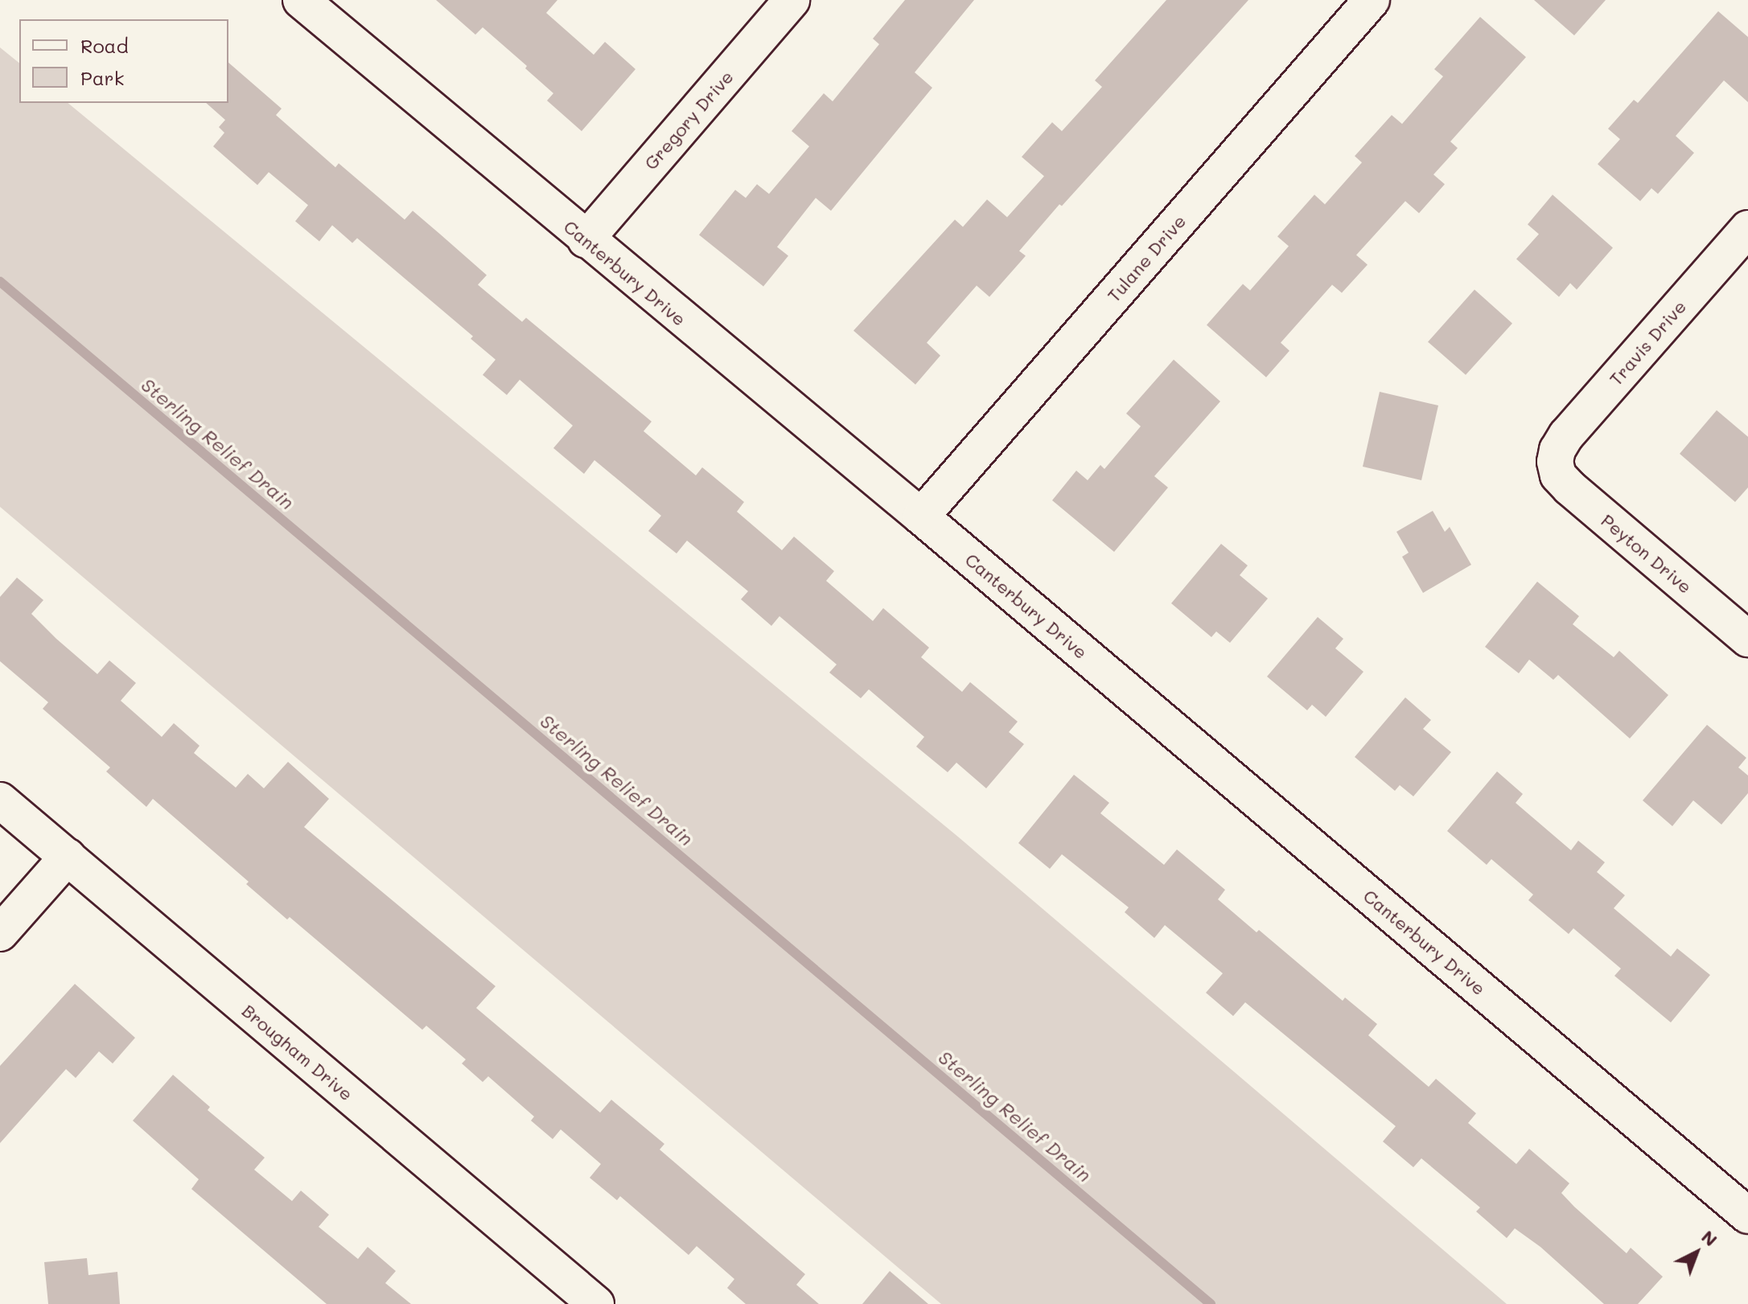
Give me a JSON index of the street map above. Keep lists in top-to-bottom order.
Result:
{
  "streets": {
    "street": [
      "Gregory Drive",
      "Tulane Drive",
      "Canterbury Drive",
      "Travis Drive",
      "Peyton Drive",
      "Brougham Drive"
    ]
  },
  "crossings": [
    ["Gregory Drive", "Canterbury Drive"],
    ["Tulane Drive", "Canterbury Drive"],
    ["Travis Drive", "Peyton Drive"]
  ],
  "water": ["Sterling Relief Drain"],
  "legend": ["Road", "Park"],
  "north": "top right"
}
